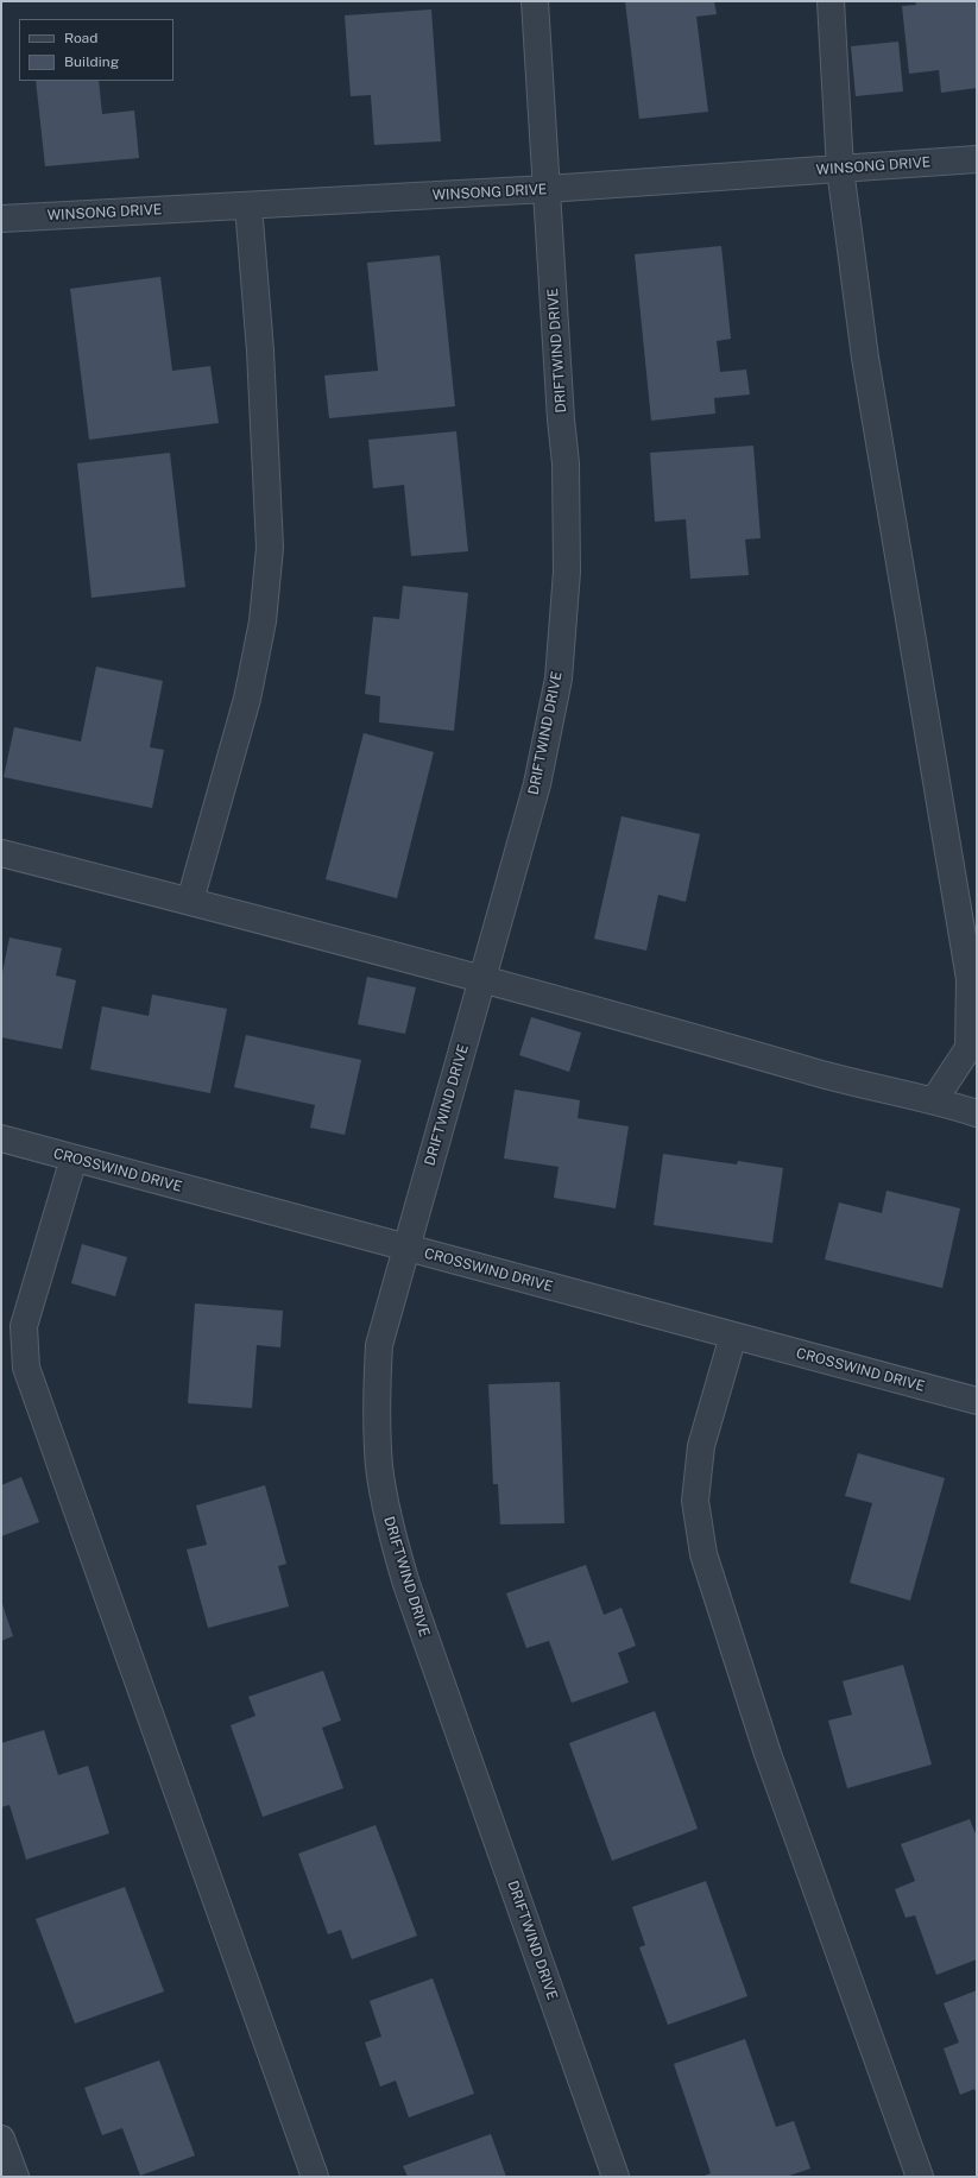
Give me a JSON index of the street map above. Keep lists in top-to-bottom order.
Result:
{
  "streets": {
    "street": ["WINSONG DRIVE", "DRIFTWIND DRIVE", "CROSSWIND DRIVE"]
  },
  "crossings": [
    ["WINSONG DRIVE", "DRIFTWIND DRIVE"],
    ["DRIFTWIND DRIVE", "CROSSWIND DRIVE"]
  ],
  "legend": ["Road", "Building"]
}
